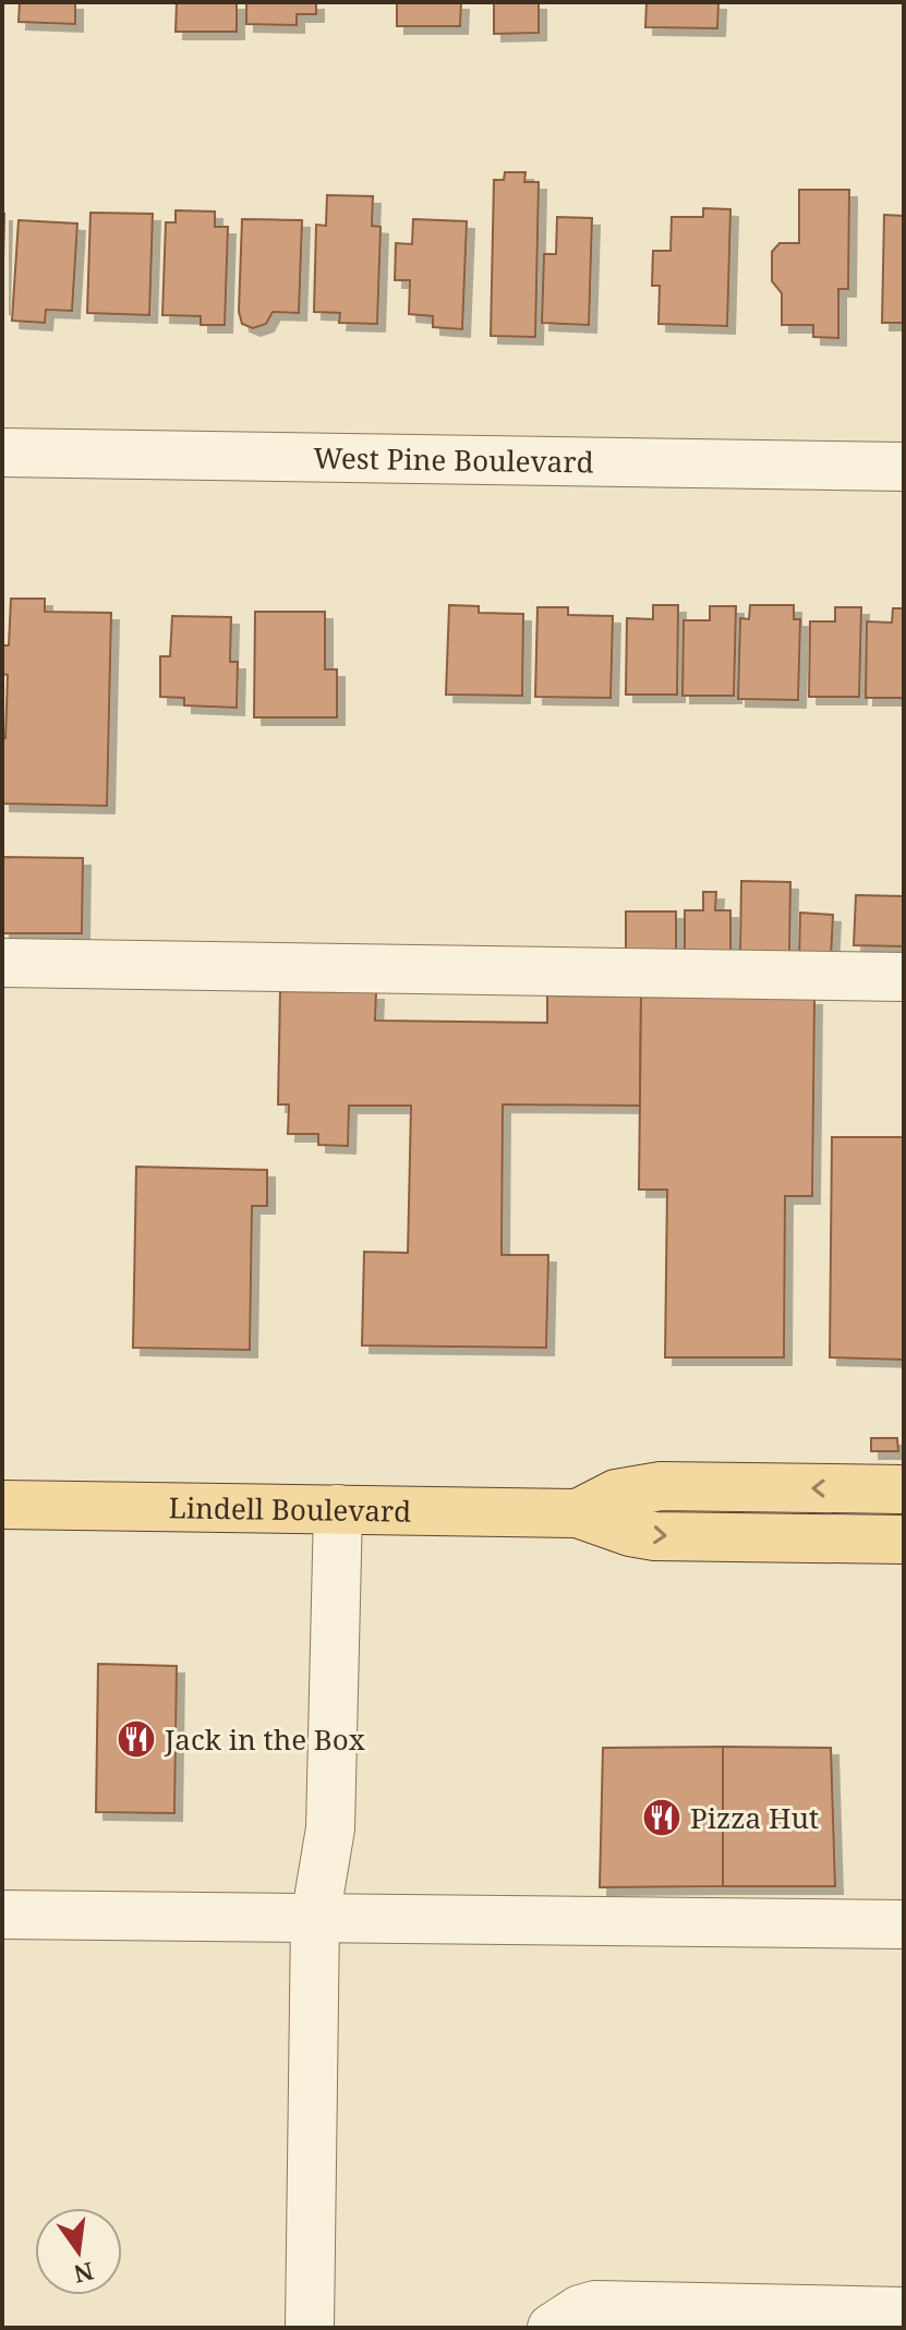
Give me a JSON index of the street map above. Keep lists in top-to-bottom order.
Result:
{
  "streets": {
    "main road": ["Lindell Boulevard"],
    "street": ["West Pine Boulevard"]
  },
  "places": {
    "restaurant": ["Jack in the Box", "Pizza Hut"]
  },
  "north": "bottom"
}
